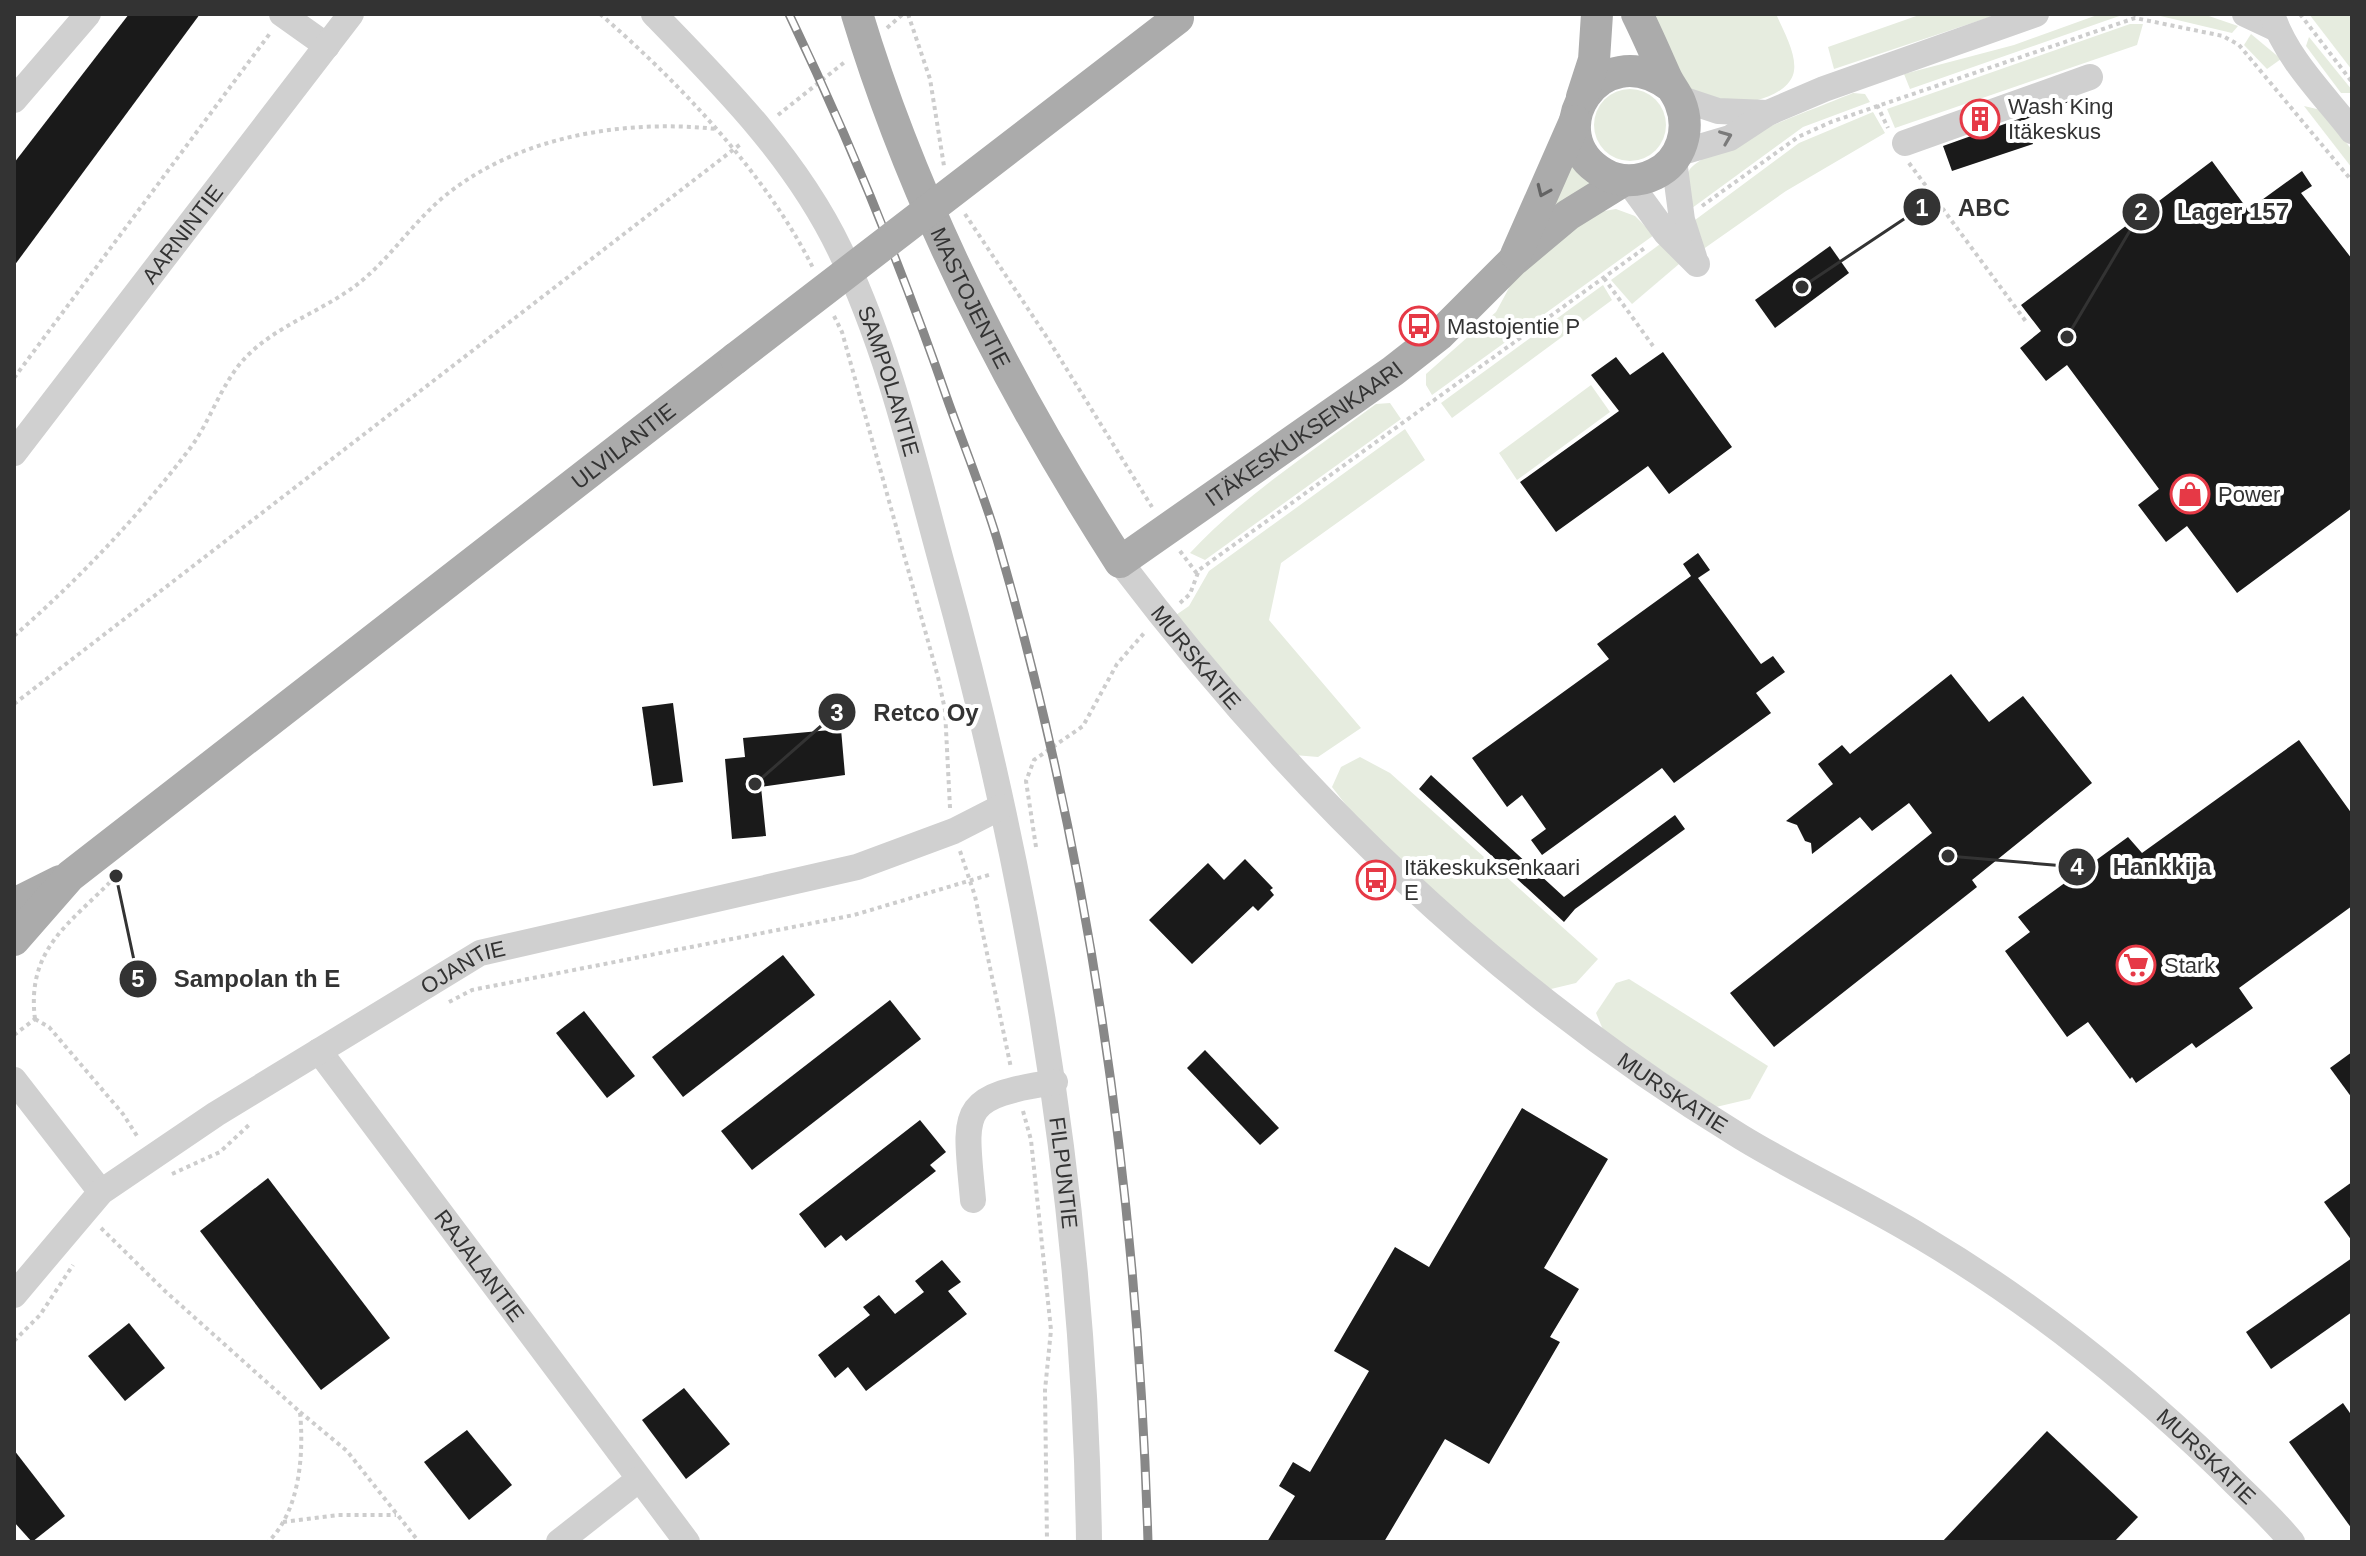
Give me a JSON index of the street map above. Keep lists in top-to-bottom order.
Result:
{
  "streets": {
    "main road": ["MASTOJENTIE", "ITÄKESKUKSENKAARI", "ULVILANTIE"],
    "street": [
      "AARNINTIE",
      "SAMPOLANTIE",
      "MURSKATIE",
      "OJANTIE",
      "FILPUNTIE",
      "RAJALANTIE"
    ]
  },
  "crossings": [
    ["MASTOJENTIE", "ITÄKESKUKSENKAARI"],
    ["MASTOJENTIE", "MURSKATIE"],
    ["SAMPOLANTIE", "OJANTIE"],
    ["SAMPOLANTIE", "FILPUNTIE"],
    ["ITÄKESKUKSENKAARI", "MURSKATIE"],
    ["OJANTIE", "FILPUNTIE"],
    ["OJANTIE", "RAJALANTIE"]
  ],
  "places": {
    "building": ["Wash King Itäkeskus"],
    "other": [
      "ABC",
      "Lager 157",
      "Retco Oy",
      "Hankkija",
      "Sampolan th E"
    ],
    "bus stop": ["Mastojentie P", "Itäkeskuksenkaari E"],
    "shop": ["Power"],
    "supermarket": ["Stark"]
  }
}
